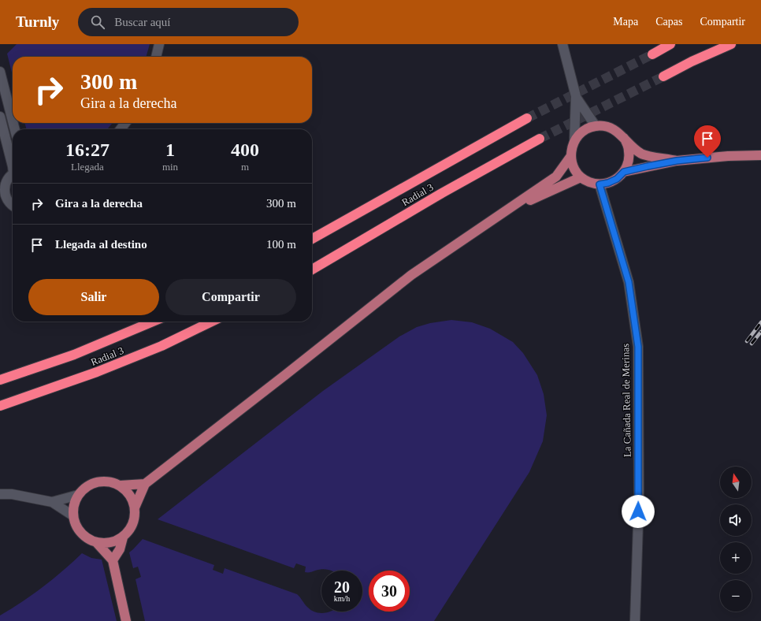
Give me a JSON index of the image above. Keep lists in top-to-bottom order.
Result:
{
  "streets": {
    "highway": ["Radial 3"],
    "street": ["La Cañada Real de Merinas"]
  },
  "north": "top",
  "page": {
    "header": "Turnly",
    "search": "Buscar aquí",
    "nav": ["Mapa", "Capas", "Compartir"],
    "turn": ["300 m", "Gira a la derecha"],
    "eta": [
      "16:27",
      "Llegada",
      "1",
      "min",
      "400",
      "m"
    ],
    "list": [
      {
        "name": "Gira a la derecha",
        "value": "300 m"
      },
      {
        "name": "Llegada al destino",
        "value": "100 m"
      }
    ],
    "buttons": ["Salir", "Compartir"],
    "map_buttons": ["+", "−"],
    "speed": "20 km/h",
    "limit": "30"
  }
}
